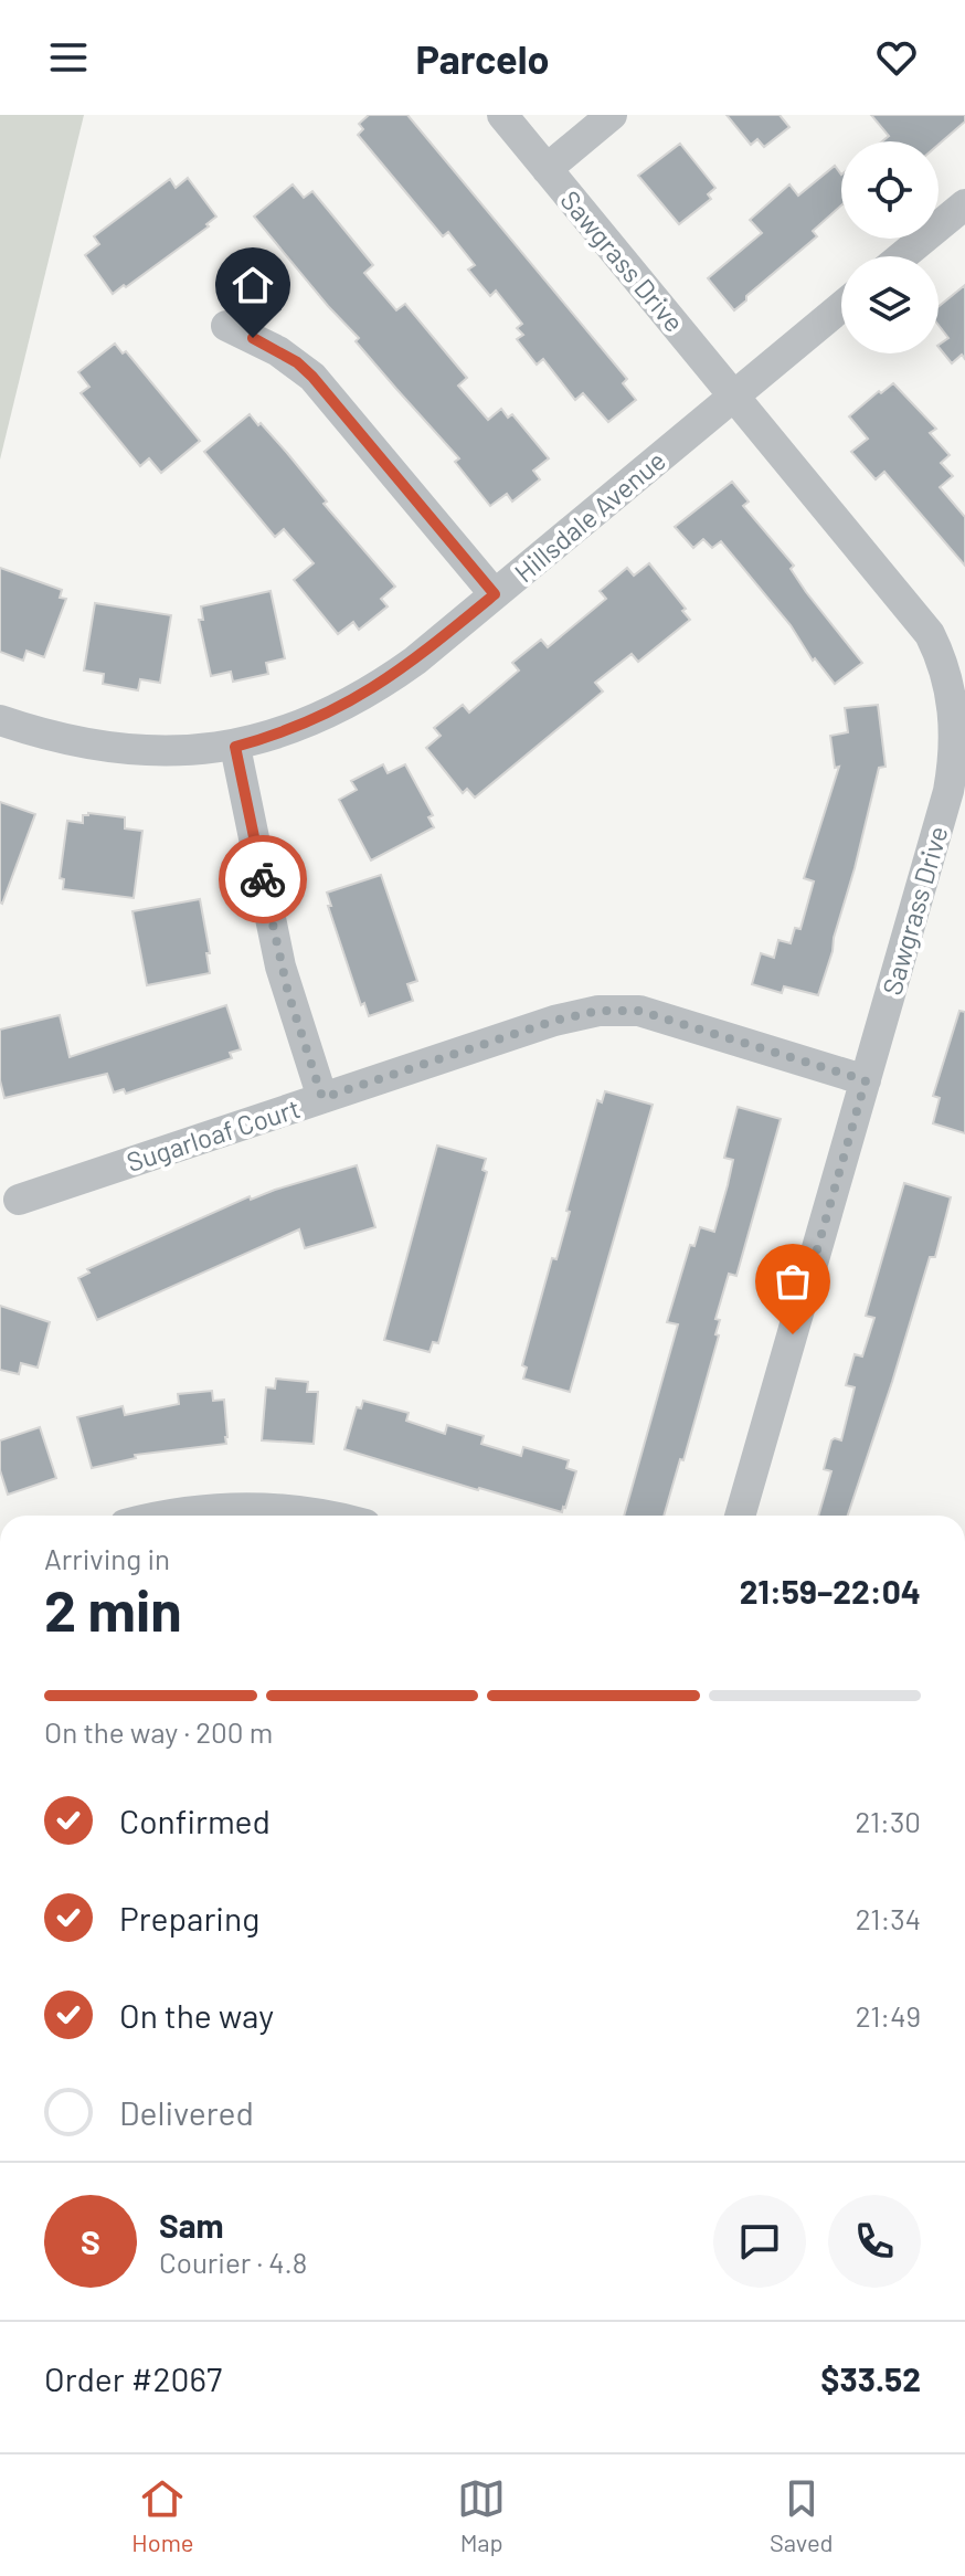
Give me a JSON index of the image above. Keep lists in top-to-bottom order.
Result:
{
  "streets": {
    "street": ["Sawgrass Drive", "Hillsdale Avenue", "Sugarloaf Court"]
  },
  "crossings": [
    ["Sawgrass Drive", "Hillsdale Avenue"],
    ["Sawgrass Drive", "Sugarloaf Court"]
  ],
  "page": {
    "header": "Parcelo",
    "heading": ["2 min", "Arriving in", "21:59–22:04"],
    "panel": [
      "Sam",
      "Courier · 4.8",
      "Order #2067",
      "$33.52"
    ],
    "bar": "On the way · 200 m",
    "list": [
      ["Confirmed", "21:30"],
      ["Preparing", "21:34"],
      ["On the way", "21:49"],
      "Delivered"
    ],
    "round": "S",
    "tabs": ["Home", "Map", "Saved"]
  }
}
